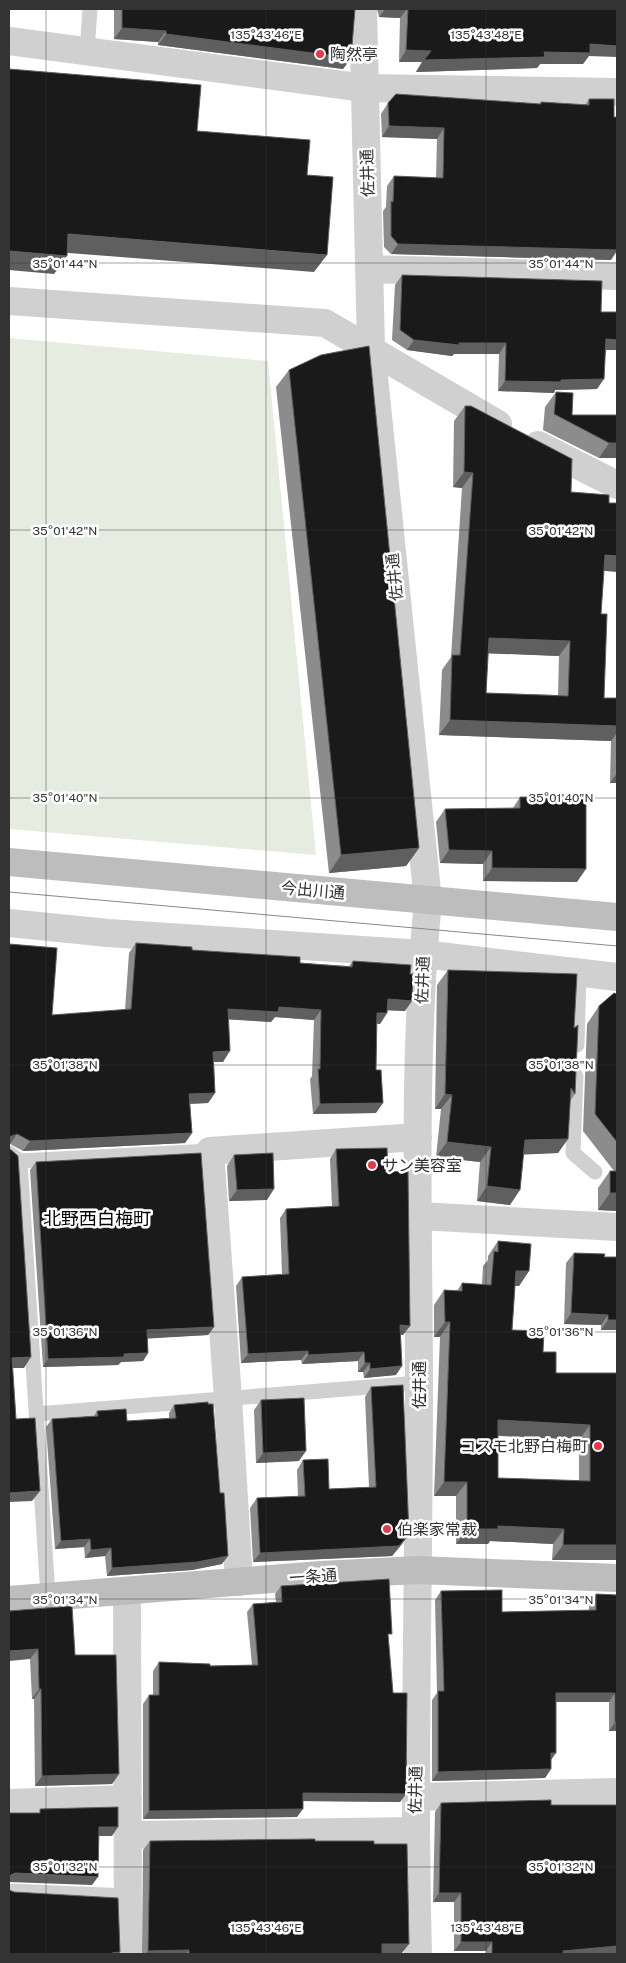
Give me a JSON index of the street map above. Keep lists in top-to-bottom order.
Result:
{
  "streets": {
    "main road": ["今出川通", "一条通"],
    "street": ["佐井通"]
  },
  "crossings": [
    ["佐井通", "今出川通"],
    ["佐井通", "一条通"]
  ],
  "districts": ["北野西白梅町"],
  "places": [
    "陶然亭",
    "サン美容室",
    "コスモ北野白梅町",
    "伯楽家常裁"
  ],
  "coordinates": [
    "135°43'46\"E",
    "135°43'48\"E",
    "35°01'44\"N",
    "35°01'42\"N",
    "35°01'40\"N",
    "35°01'38\"N",
    "35°01'36\"N",
    "35°01'34\"N",
    "35°01'32\"N"
  ]
}
